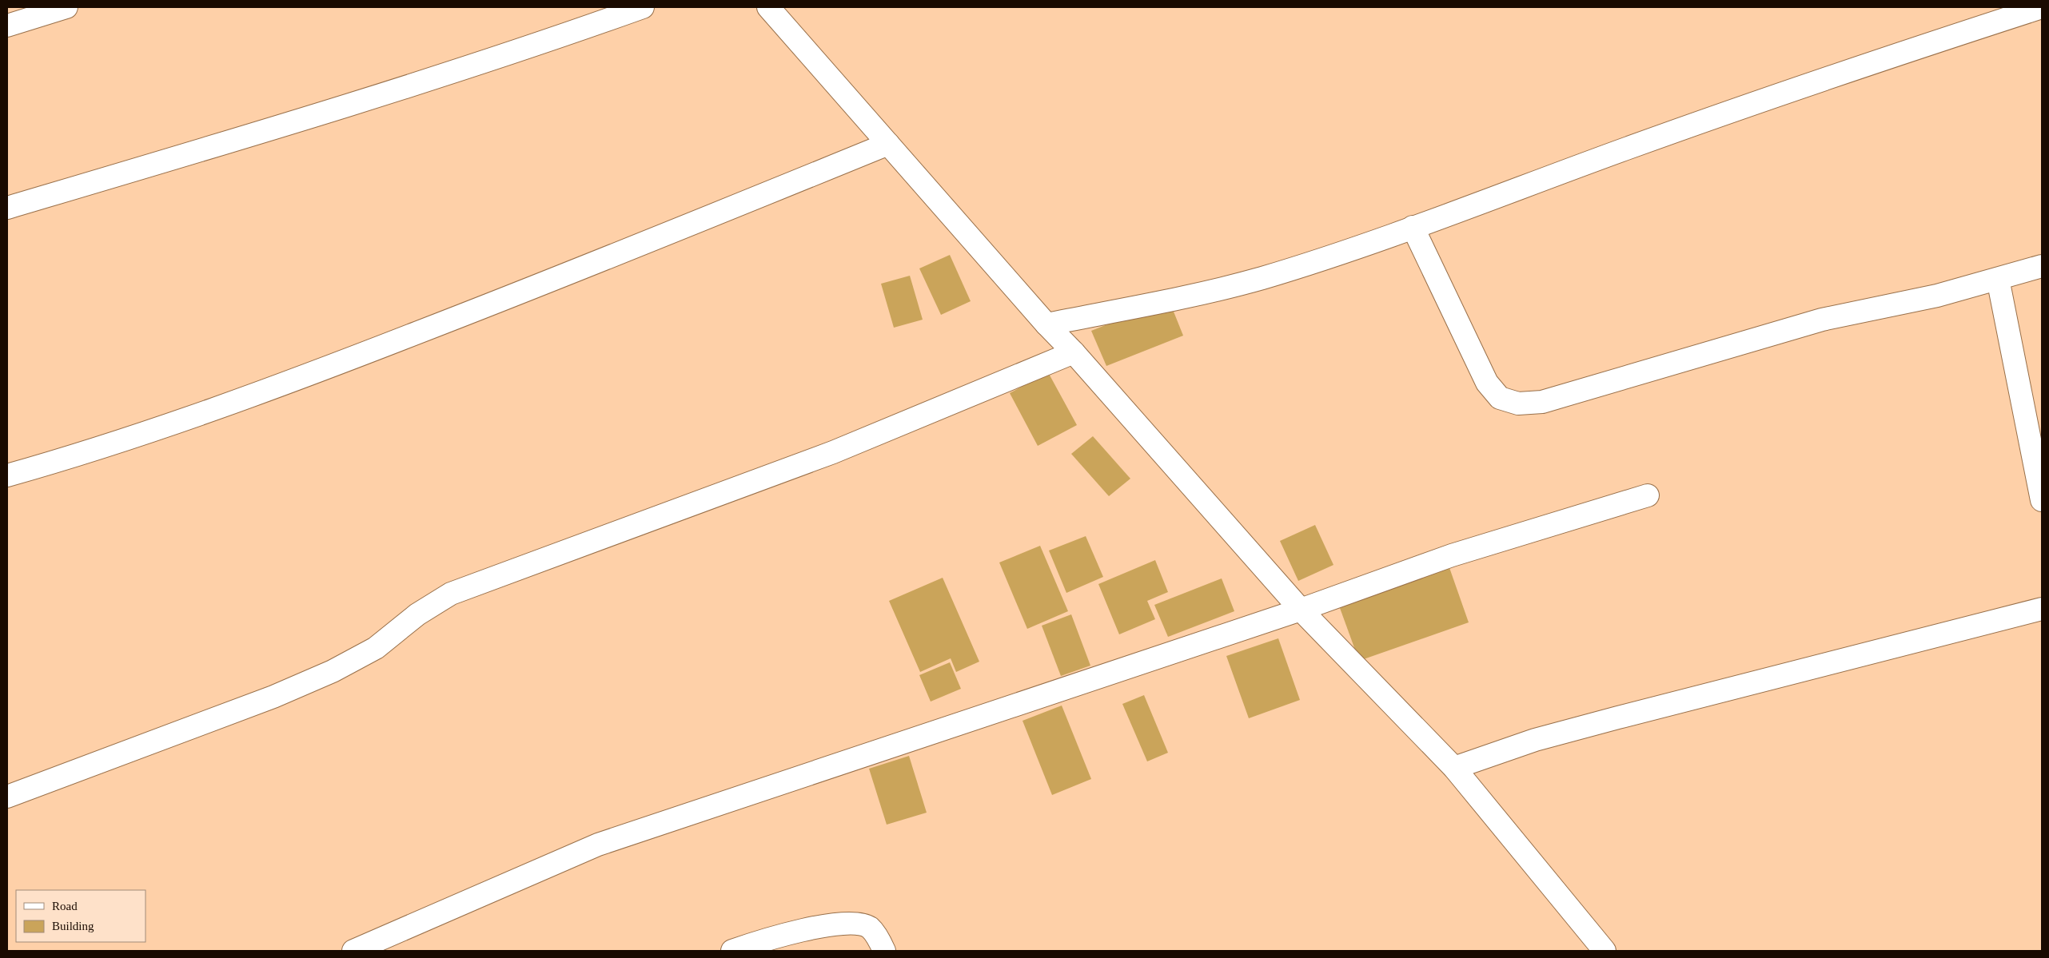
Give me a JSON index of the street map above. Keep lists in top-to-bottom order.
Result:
{
  "legend": ["Road", "Building"]
}
